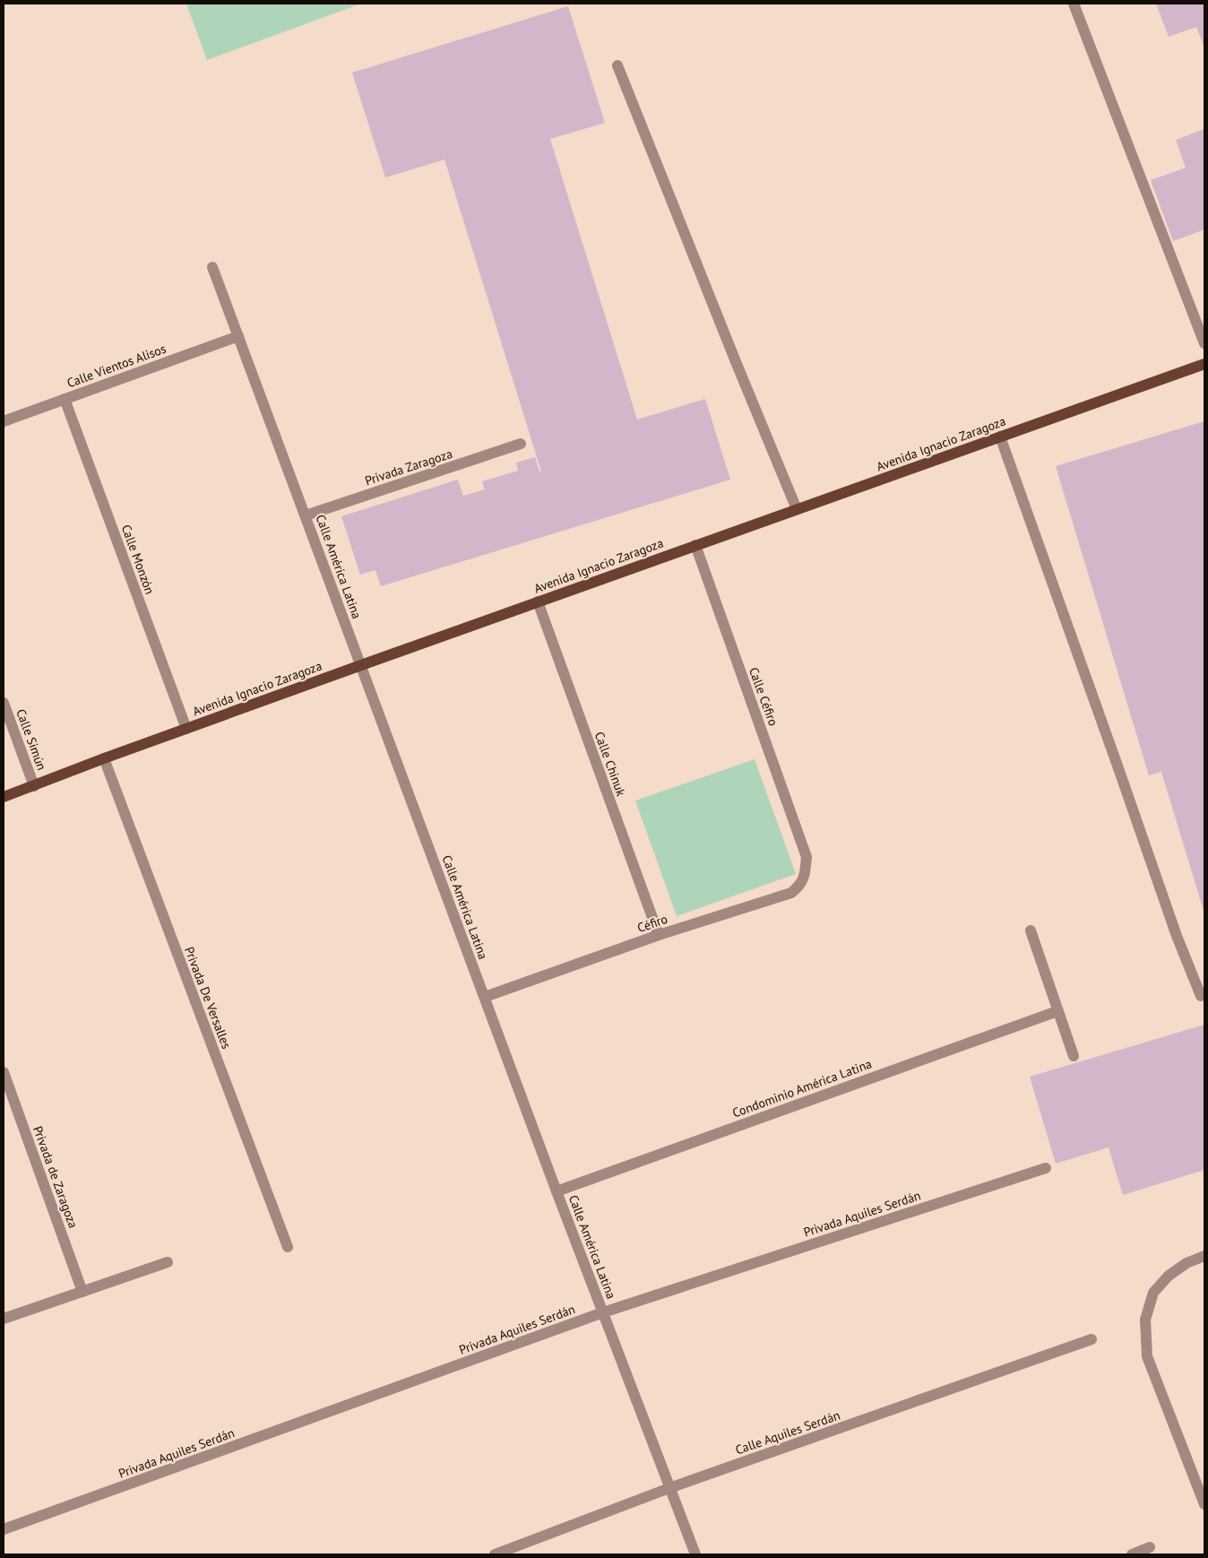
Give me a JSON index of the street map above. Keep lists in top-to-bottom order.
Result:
{
  "streets": {
    "main road": ["Avenida Ignacio Zaragoza"],
    "street": [
      "Calle Vientos Alisos",
      "Privada Zaragoza",
      "Calle Monzón",
      "Calle América Latina",
      "Calle Céfiro",
      "Calle Simún",
      "Calle Chinuk",
      "Céfiro",
      "Privada De Versalles",
      "Condominio América Latina",
      "Privada de Zaragoza",
      "Privada Aquiles Serdán",
      "Calle Aquiles Serdán"
    ]
  },
  "crossings": [
    ["Calle Vientos Alisos", "Calle Monzón"],
    ["Calle Vientos Alisos", "Calle América Latina"],
    ["Avenida Ignacio Zaragoza", "Calle Monzón"],
    ["Avenida Ignacio Zaragoza", "Calle América Latina"],
    ["Avenida Ignacio Zaragoza", "Calle Céfiro"],
    ["Avenida Ignacio Zaragoza", "Calle Simún"],
    ["Avenida Ignacio Zaragoza", "Calle Chinuk"],
    ["Avenida Ignacio Zaragoza", "Privada De Versalles"],
    ["Privada Zaragoza", "Calle América Latina"],
    ["Calle América Latina", "Céfiro"],
    ["Calle América Latina", "Condominio América Latina"],
    ["Calle América Latina", "Privada Aquiles Serdán"],
    ["Calle América Latina", "Calle Aquiles Serdán"],
    ["Calle Céfiro", "Céfiro"],
    ["Calle Chinuk", "Céfiro"]
  ]
}
